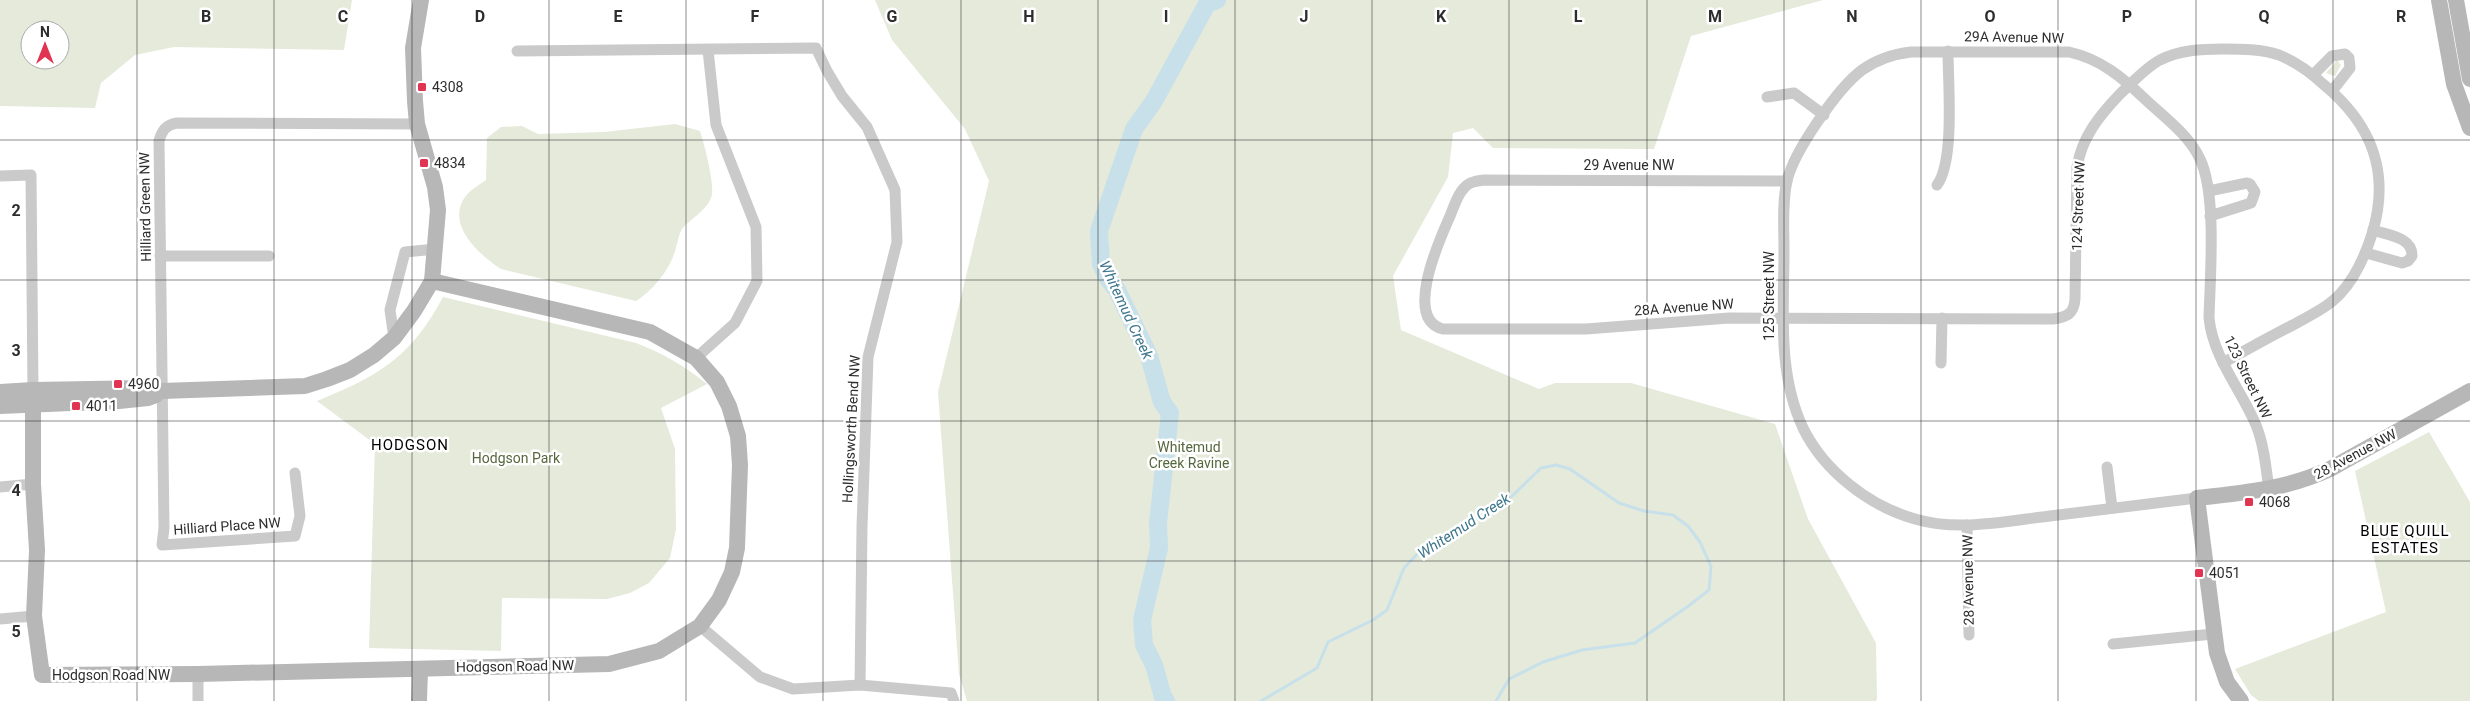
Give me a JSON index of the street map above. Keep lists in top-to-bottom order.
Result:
{
  "streets": {
    "street": [
      "29A Avenue NW",
      "29 Avenue NW",
      "124 Street NW",
      "Hilliard Green NW",
      "125 Street NW",
      "28A Avenue NW",
      "123 Street NW",
      "Hollingsworth Bend NW",
      "28 Avenue NW",
      "Hilliard Place NW",
      "Hodgson Road NW"
    ]
  },
  "crossings": [
    ["29A Avenue NW", "124 Street NW"],
    ["29A Avenue NW", "125 Street NW"],
    ["29A Avenue NW", "123 Street NW"],
    ["29 Avenue NW", "125 Street NW"],
    ["29 Avenue NW", "28A Avenue NW"],
    ["124 Street NW", "28A Avenue NW"],
    ["124 Street NW", "123 Street NW"],
    ["Hilliard Green NW", "Hilliard Place NW"],
    ["125 Street NW", "28A Avenue NW"],
    ["125 Street NW", "28 Avenue NW"],
    ["123 Street NW", "28 Avenue NW"]
  ],
  "districts": ["HODGSON", "BLUE QUILL ESTATES"],
  "water": ["Whitemud Creek"],
  "parks": ["Whitemud Creek Ravine", "Hodgson Park"],
  "places": {
    "transit": [
      "4308",
      "4834",
      "4960",
      "4011",
      "4068",
      "4051"
    ]
  },
  "north": "top",
  "grid": {
    "columns": [
      "B",
      "C",
      "D",
      "E",
      "F",
      "G",
      "H",
      "I",
      "J",
      "K",
      "L",
      "M",
      "N",
      "O",
      "P",
      "Q",
      "R"
    ],
    "rows": [
      "2",
      "3",
      "4",
      "5"
    ]
  }
}
